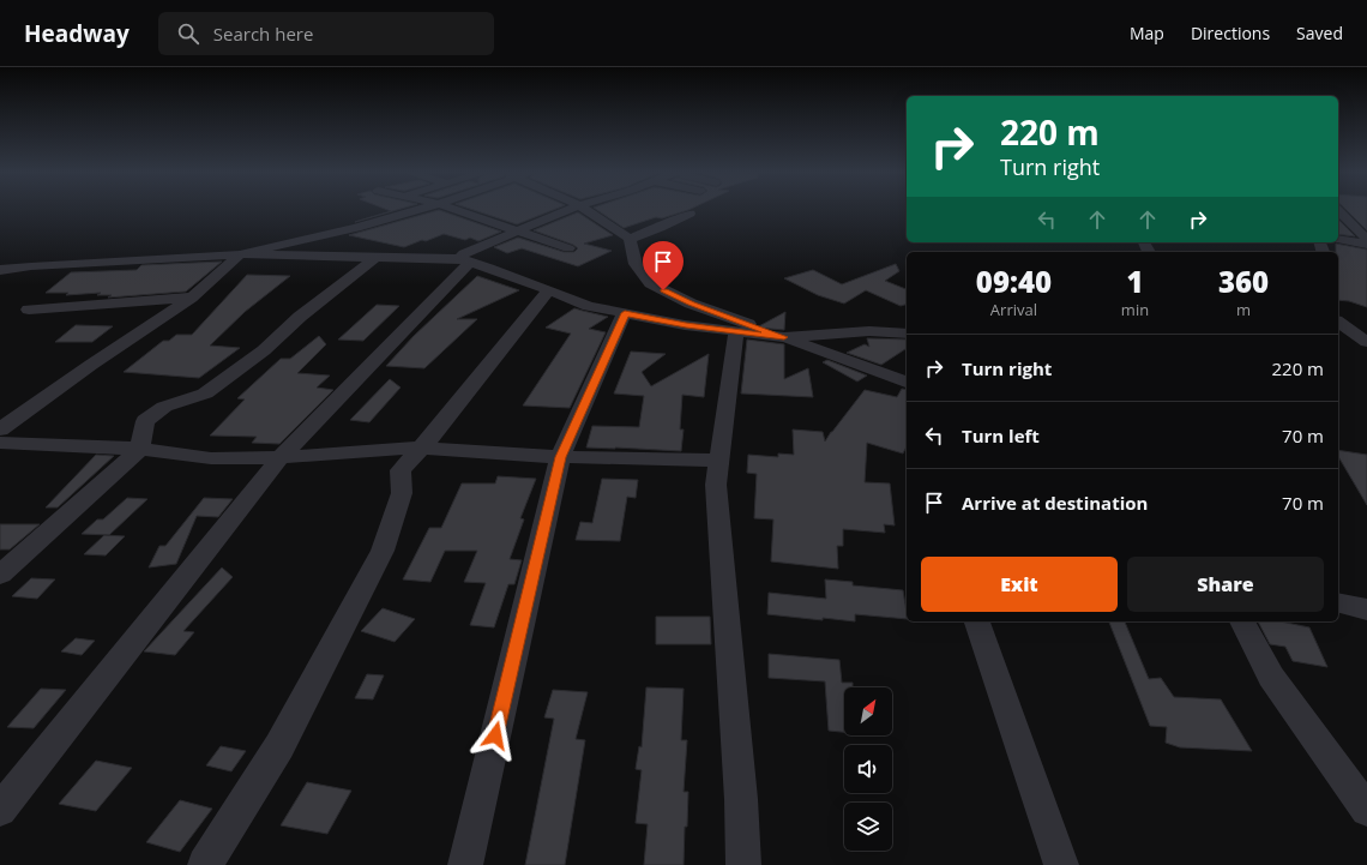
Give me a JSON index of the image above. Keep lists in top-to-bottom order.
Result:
{
  "north": "top right",
  "page": {
    "header": "Headway",
    "search": "Search here",
    "nav": ["Map", "Directions", "Saved"],
    "turn": ["220 m", "Turn right"],
    "eta": [
      "09:40",
      "Arrival",
      "1",
      "min",
      "360",
      "m"
    ],
    "list": [
      {
        "name": "Turn right",
        "value": "220 m"
      },
      {
        "name": "Turn left",
        "value": "70 m"
      },
      {
        "name": "Arrive at destination",
        "value": "70 m"
      }
    ],
    "buttons": ["Exit", "Share"]
  }
}
